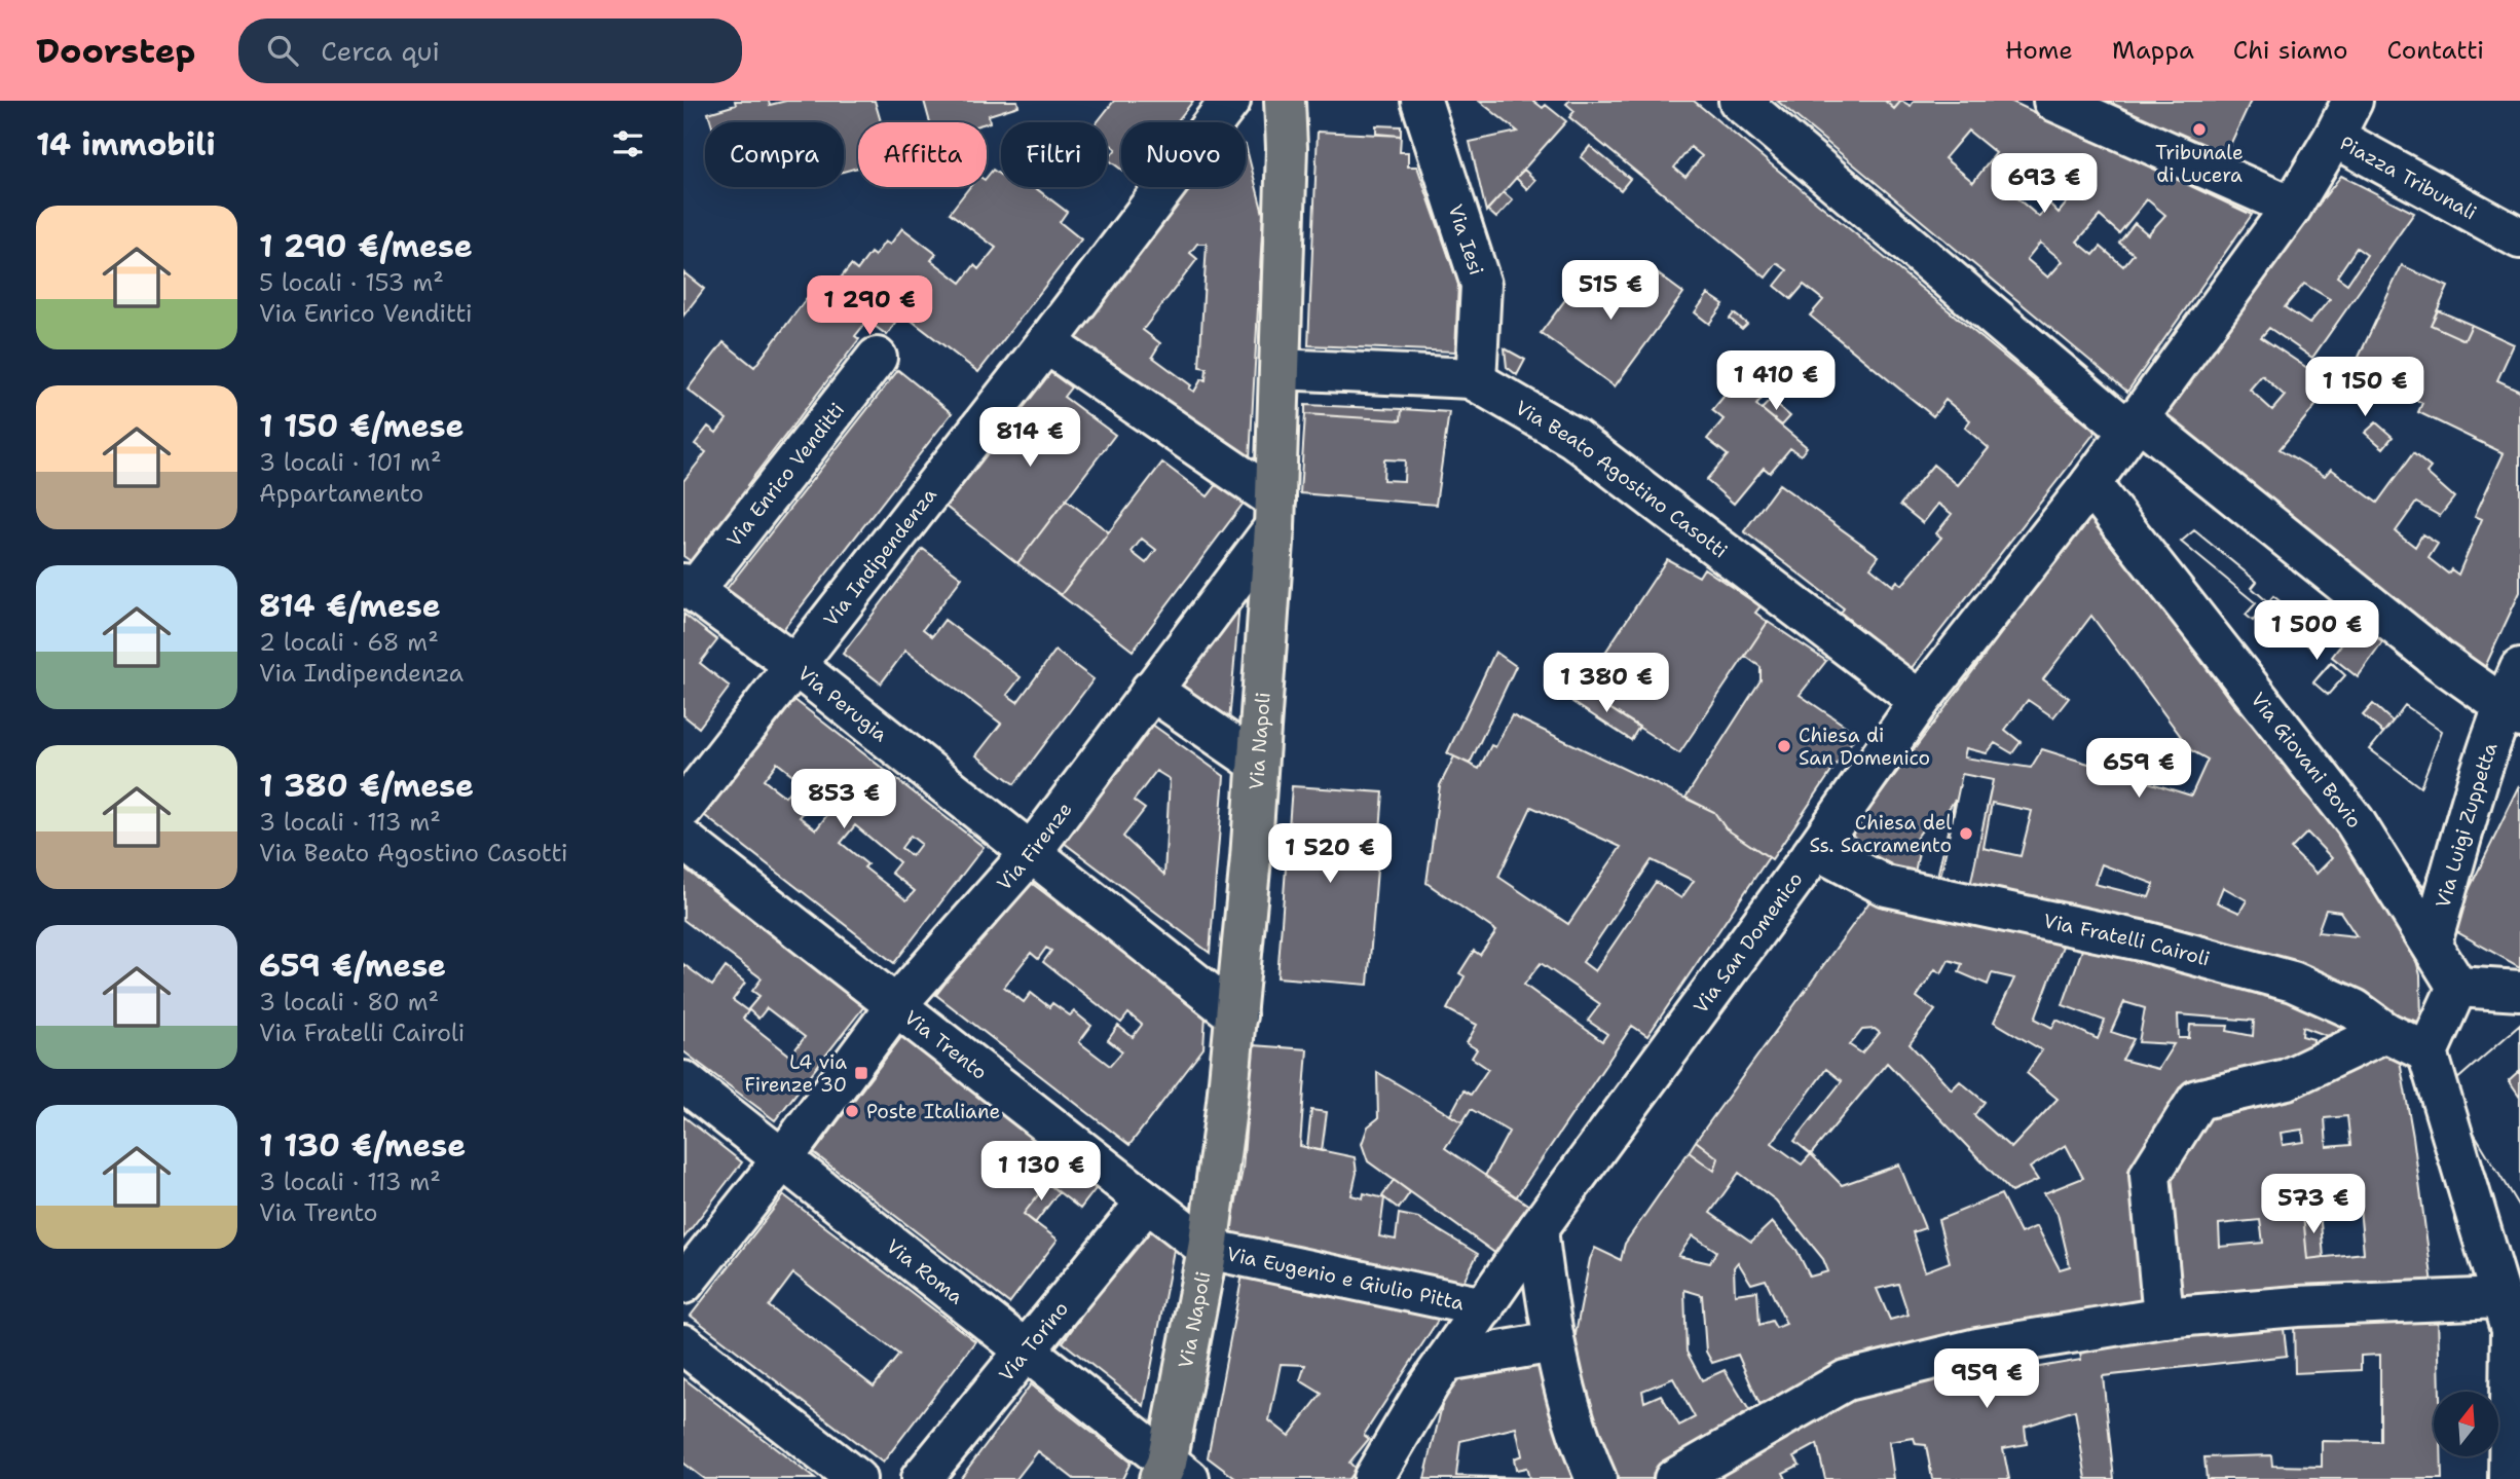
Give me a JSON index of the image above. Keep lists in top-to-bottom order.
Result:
{
  "streets": {
    "main road": ["Via Napoli"],
    "street": [
      "Piazza Tribunali",
      "Via Iesi",
      "Via Enrico Venditti",
      "Via Beato Agostino Casotti",
      "Via Indipendenza",
      "Via Perugia",
      "Via Giovani Bovio",
      "Via Luigi Zuppetta",
      "Via Firenze",
      "Via Fratelli Cairoli",
      "Via San Domenico",
      "Via Trento",
      "Via Roma",
      "Via Eugenio e Giulio Pitta",
      "Via Torino"
    ]
  },
  "crossings": [
    ["Piazza Tribunali", "Via San Domenico"],
    ["Via Iesi", "Via Beato Agostino Casotti"],
    ["Via Enrico Venditti", "Via Perugia"],
    ["Via Beato Agostino Casotti", "Via Napoli"],
    ["Via Beato Agostino Casotti", "Via San Domenico"],
    ["Via Indipendenza", "Via Perugia"],
    ["Via Perugia", "Via Napoli"],
    ["Via Perugia", "Via Firenze"],
    ["Via Napoli", "Via Firenze"],
    ["Via Napoli", "Via Trento"],
    ["Via Napoli", "Via Roma"],
    ["Via Napoli", "Via Eugenio e Giulio Pitta"],
    ["Via Giovani Bovio", "Via Luigi Zuppetta"],
    ["Via Giovani Bovio", "Via San Domenico"],
    ["Via Firenze", "Via Trento"],
    ["Via Firenze", "Via Roma"],
    ["Via Fratelli Cairoli", "Via San Domenico"],
    ["Via San Domenico", "Via Eugenio e Giulio Pitta"],
    ["Via Trento", "Via Eugenio e Giulio Pitta"],
    ["Via Trento", "Via Torino"],
    ["Via Roma", "Via Torino"]
  ],
  "places": {
    "other": [
      "Tribunale di Lucera",
      "Chiesa di San Domenico",
      "Chiesa del Ss. Sacramento",
      "Poste Italiane"
    ],
    "transit": ["L4 via Firenze 30"]
  },
  "north": "top",
  "page": {
    "header": "Doorstep",
    "search": "Cerca qui",
    "nav": [
      "Home",
      "Mappa",
      "Chi siamo",
      "Contatti"
    ],
    "heading": "14 immobili",
    "chip": [
      "Compra",
      "Affitta",
      "Filtri",
      "Nuovo"
    ],
    "price": [
      "693 €",
      "515 €",
      "1 290 €",
      "1 410 €",
      "1 150 €",
      "814 €",
      "1 500 €",
      "1 380 €",
      "659 €",
      "853 €",
      "1 520 €",
      "1 130 €",
      "573 €",
      "959 €"
    ],
    "list": [
      {
        "name": "1 290 €/mese",
        "note": "5 locali · 153 m² · Via Enrico Venditti"
      },
      {
        "name": "1 150 €/mese",
        "note": "3 locali · 101 m² · Appartamento"
      },
      {
        "name": "814 €/mese",
        "note": "2 locali · 68 m² · Via Indipendenza"
      },
      {
        "name": "1 380 €/mese",
        "note": "3 locali · 113 m² · Via Beato Agostino Casotti"
      },
      {
        "name": "659 €/mese",
        "note": "3 locali · 80 m² · Via Fratelli Cairoli"
      },
      {
        "name": "1 130 €/mese",
        "note": "3 locali · 113 m² · Via Trento"
      }
    ]
  }
}
